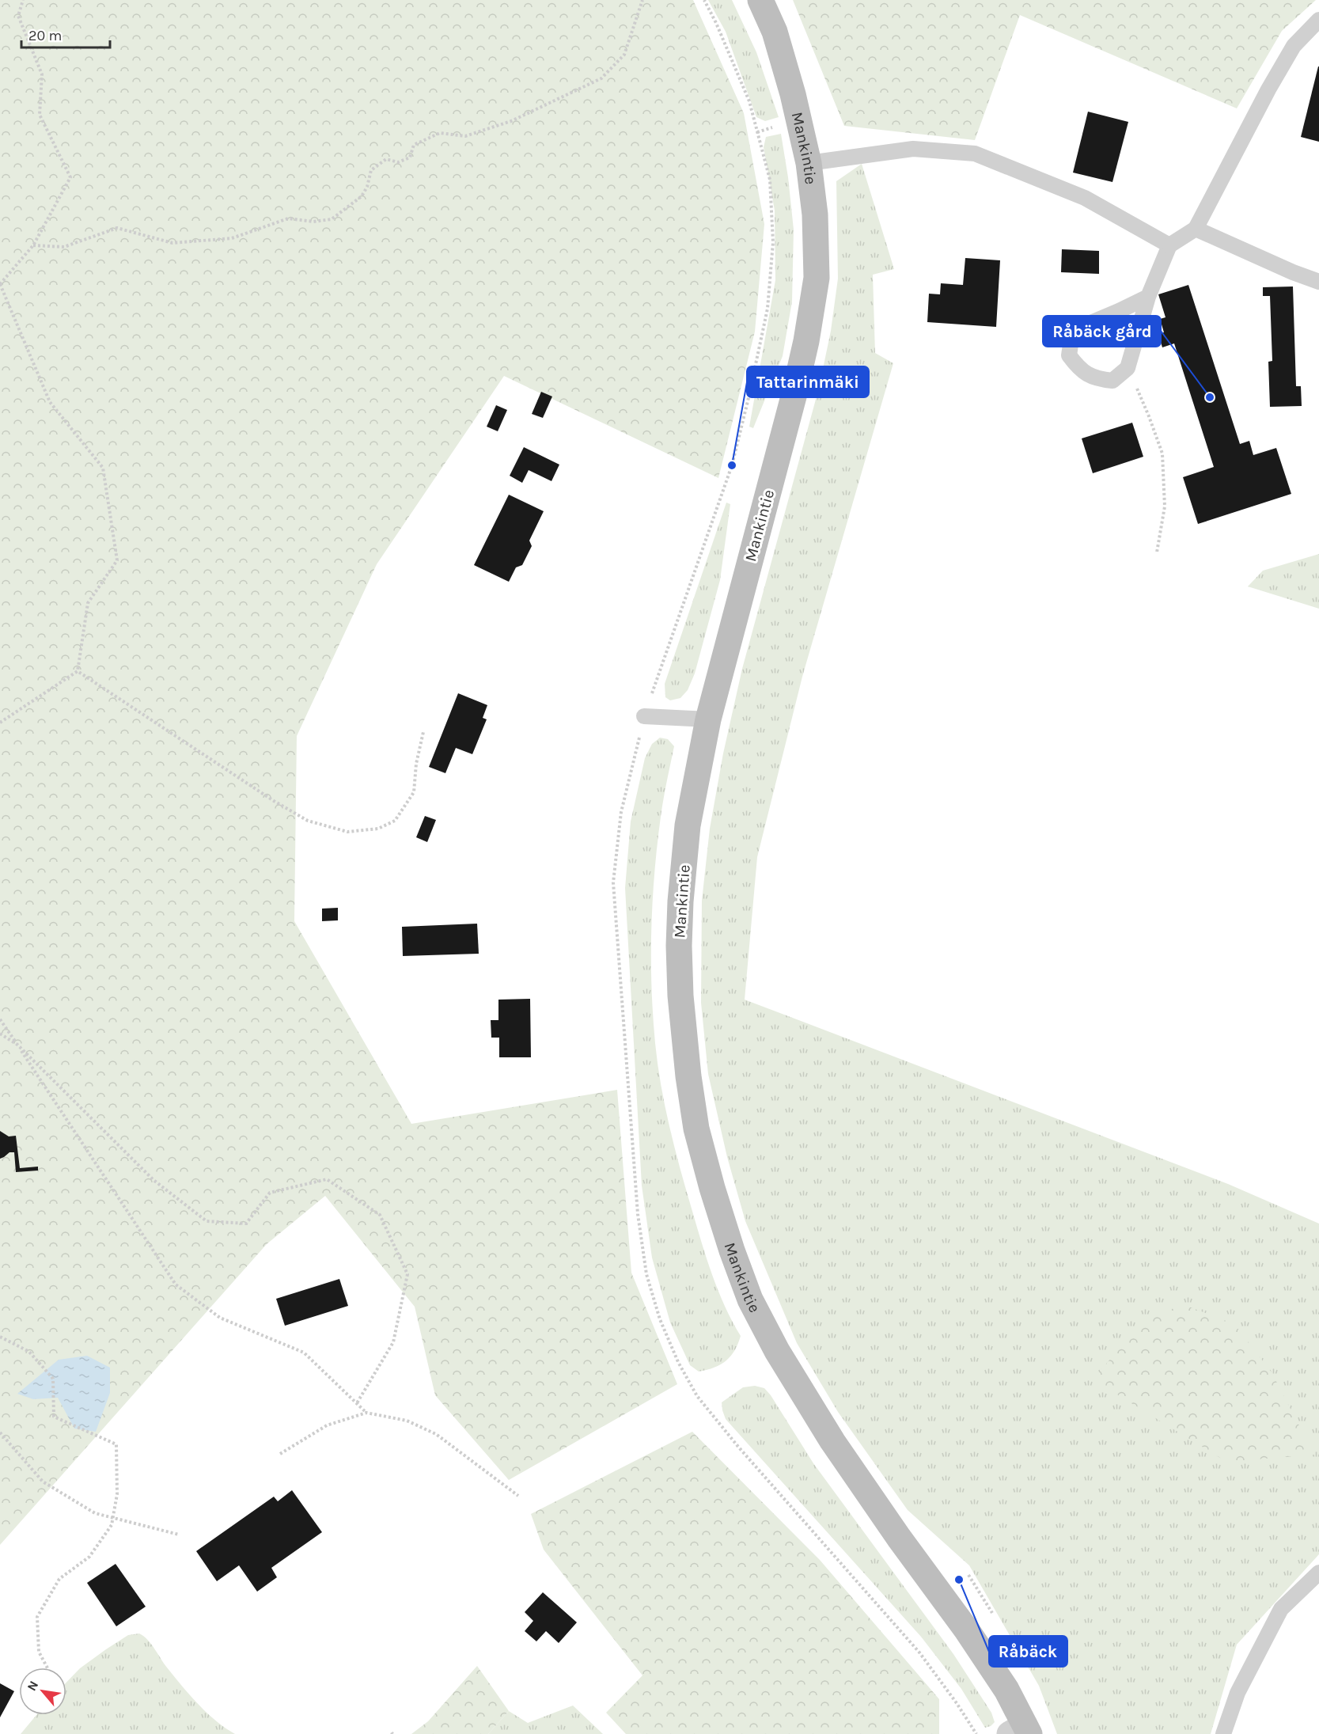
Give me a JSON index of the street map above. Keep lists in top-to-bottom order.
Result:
{
  "streets": {
    "street": ["Mankintie"]
  },
  "places": ["Råbäck gård", "Tattarinmäki", "Råbäck"],
  "scale_bar": "20 m",
  "north": "top left"
}
